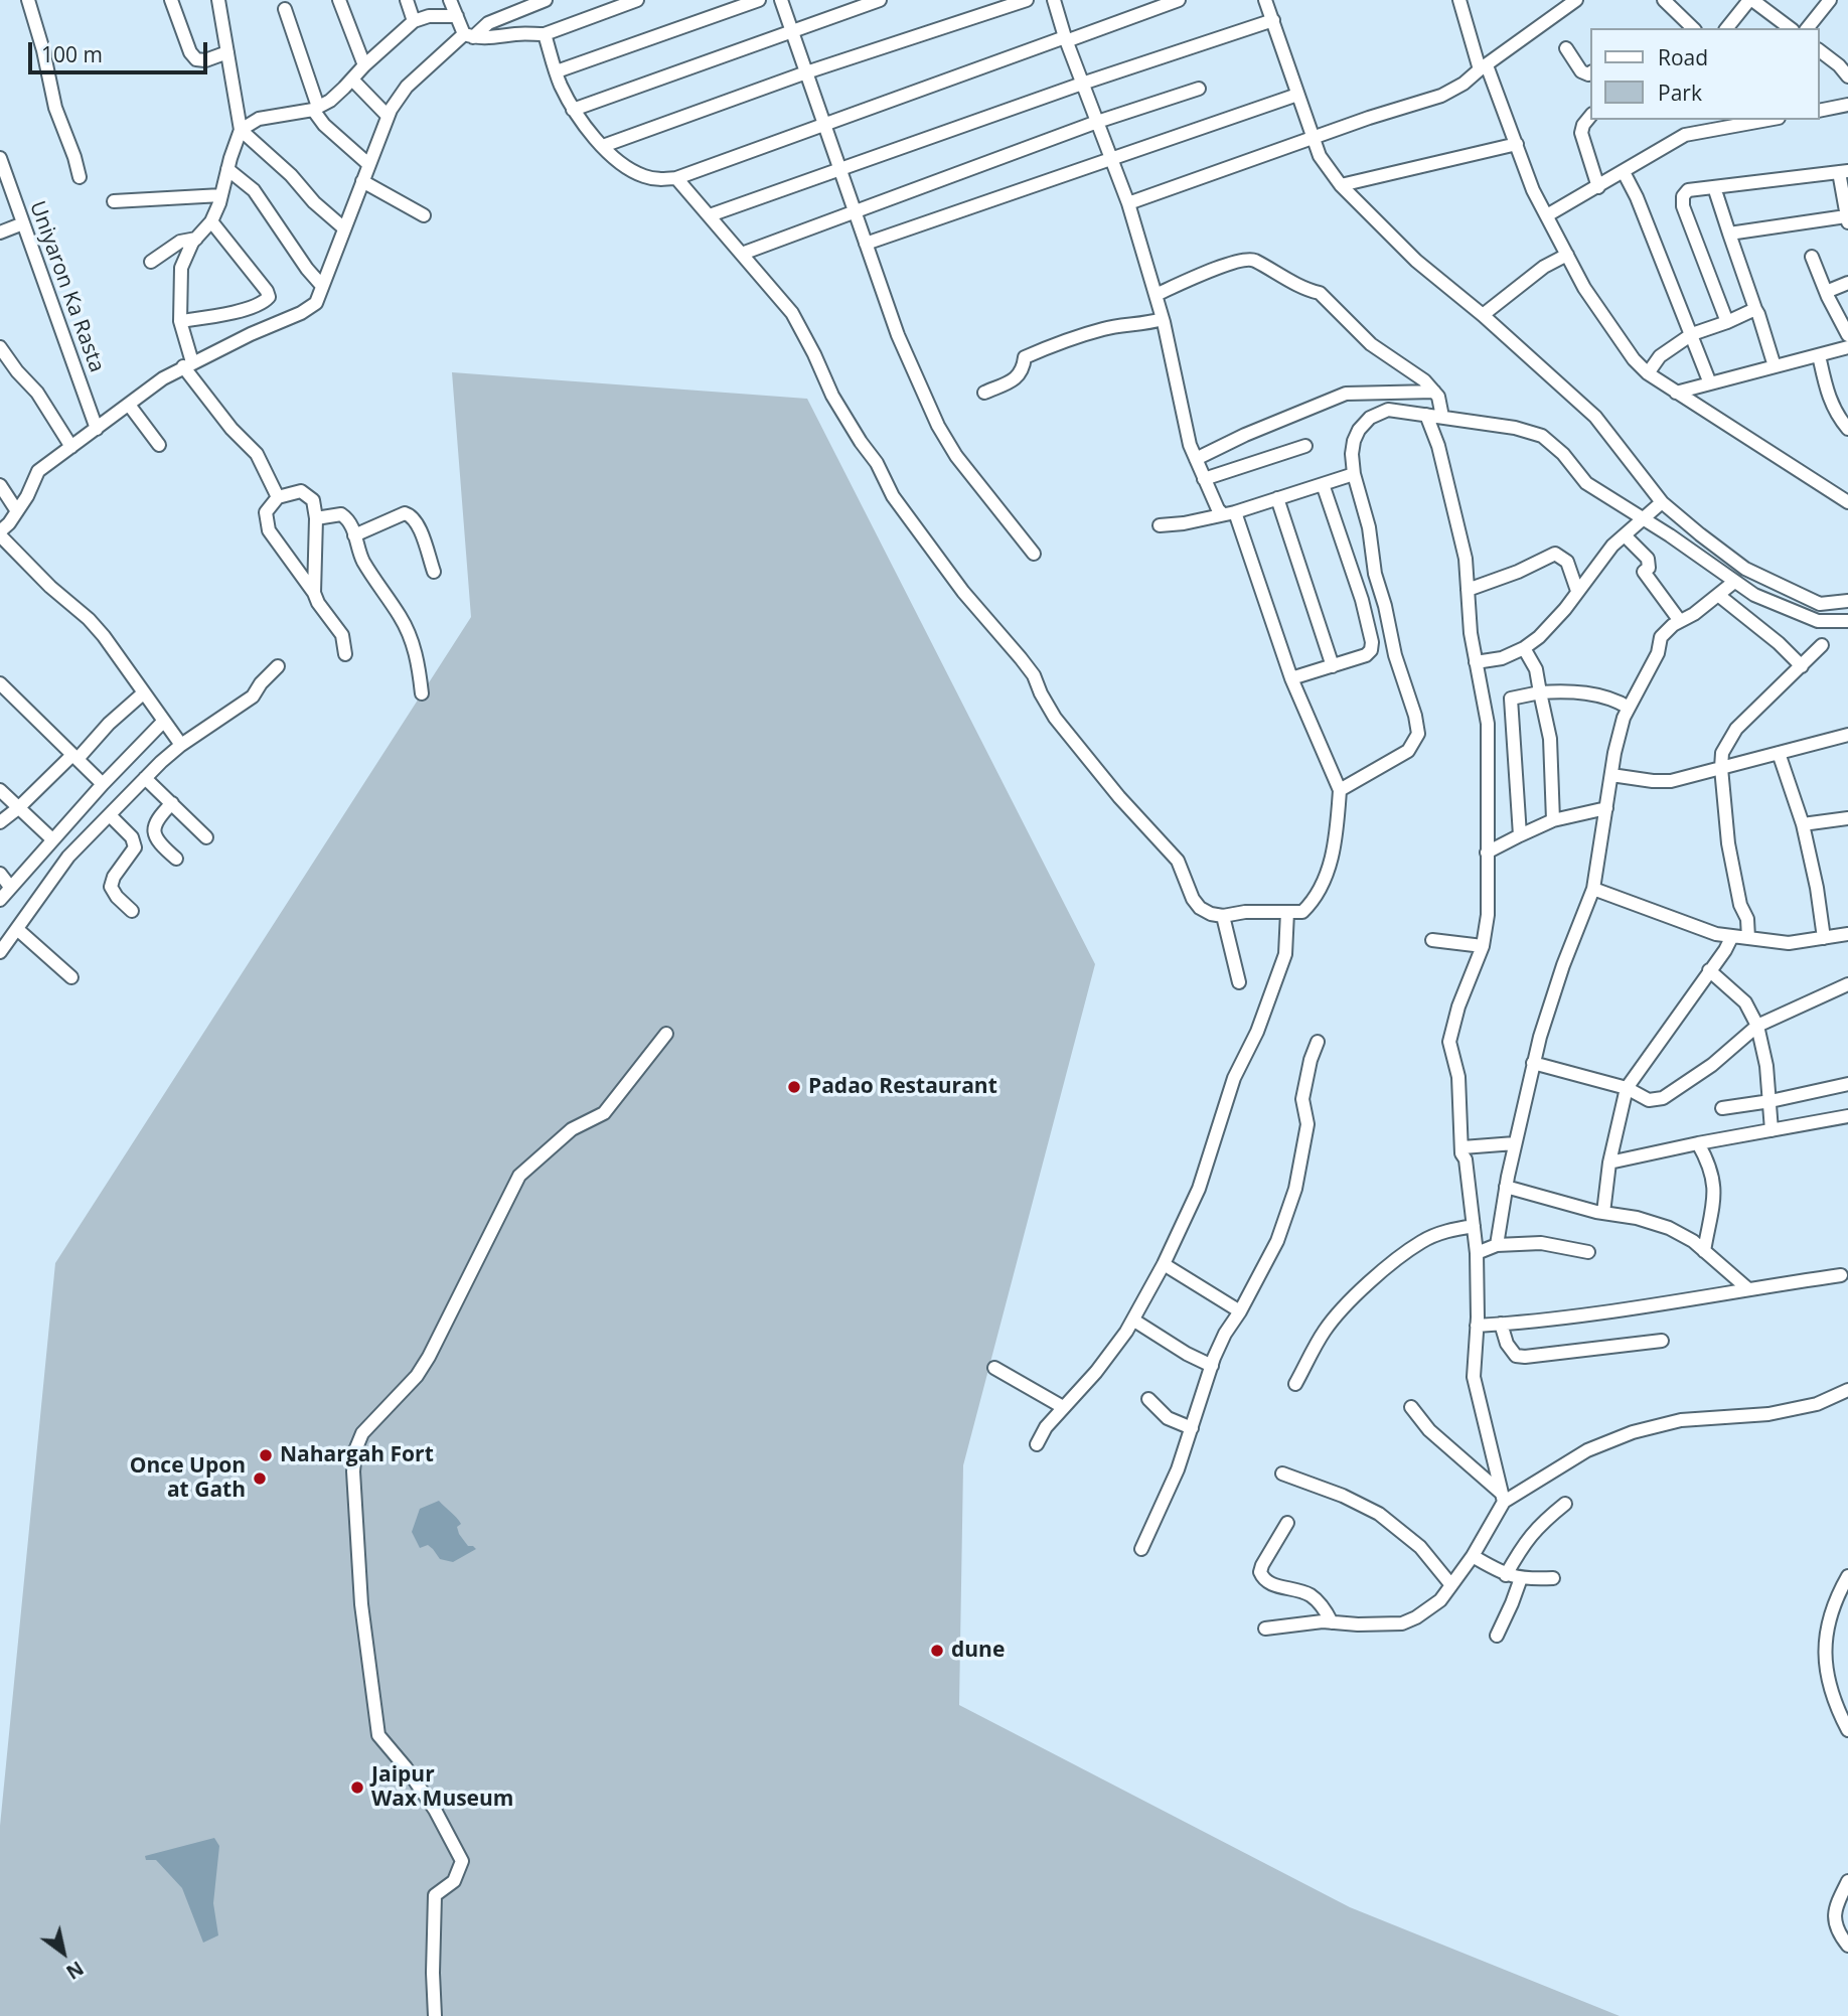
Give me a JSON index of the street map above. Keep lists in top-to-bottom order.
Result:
{
  "streets": {
    "street": ["Uniyaron Ka Rasta"]
  },
  "places": [
    "Padao Restaurant",
    "Nahargah Fort",
    "Once Upon at Gath",
    "dune",
    "Jaipur Wax Museum"
  ],
  "legend": ["Road", "Park"],
  "scale_bar": "100 m",
  "north": "bottom right"
}
